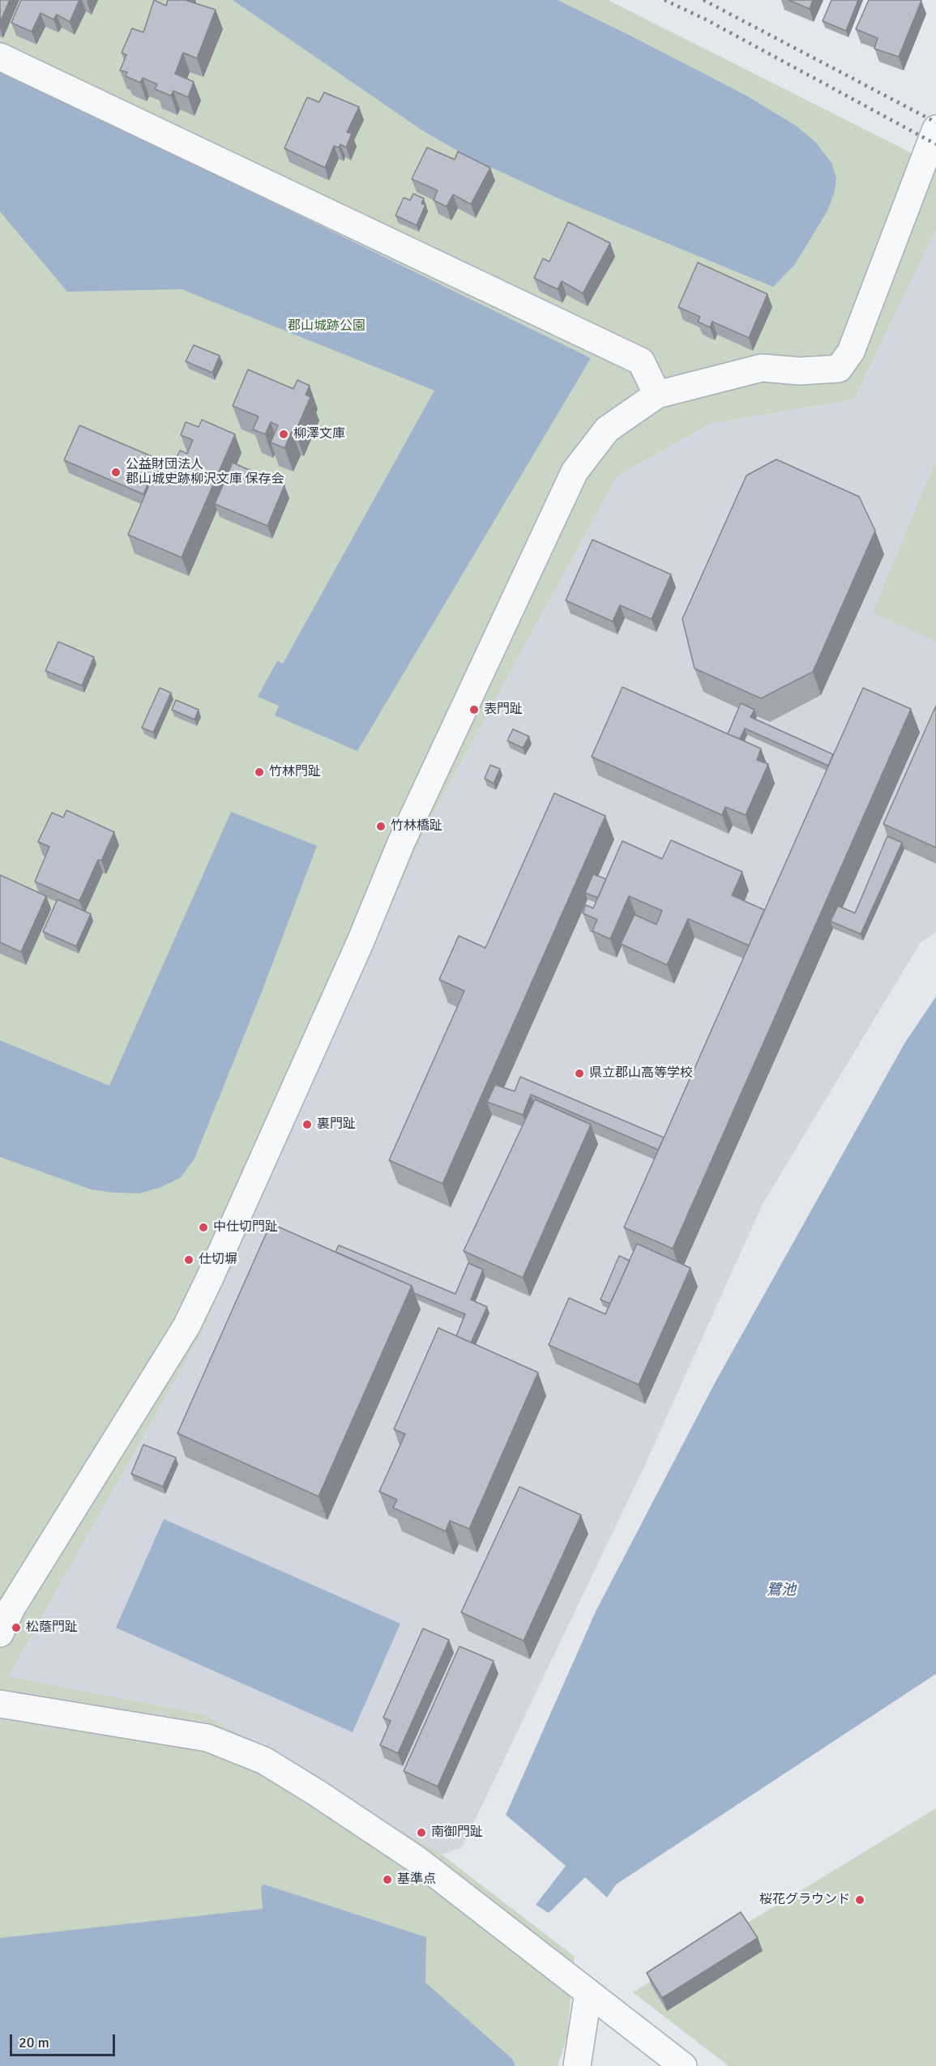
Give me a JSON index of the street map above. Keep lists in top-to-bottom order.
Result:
{
  "water": ["鷺池"],
  "parks": ["郡山城跡公園"],
  "places": [
    "柳澤文庫",
    "公益財団法人 郡山城史跡柳沢文庫 保存会",
    "表門趾",
    "竹林門趾",
    "竹林橋趾",
    "県立郡山高等学校",
    "裏門趾",
    "中仕切門趾",
    "仕切塀",
    "松蔭門趾",
    "南御門趾",
    "基準点",
    "桜花グラウンド"
  ],
  "scale_bar": "20 m"
}
